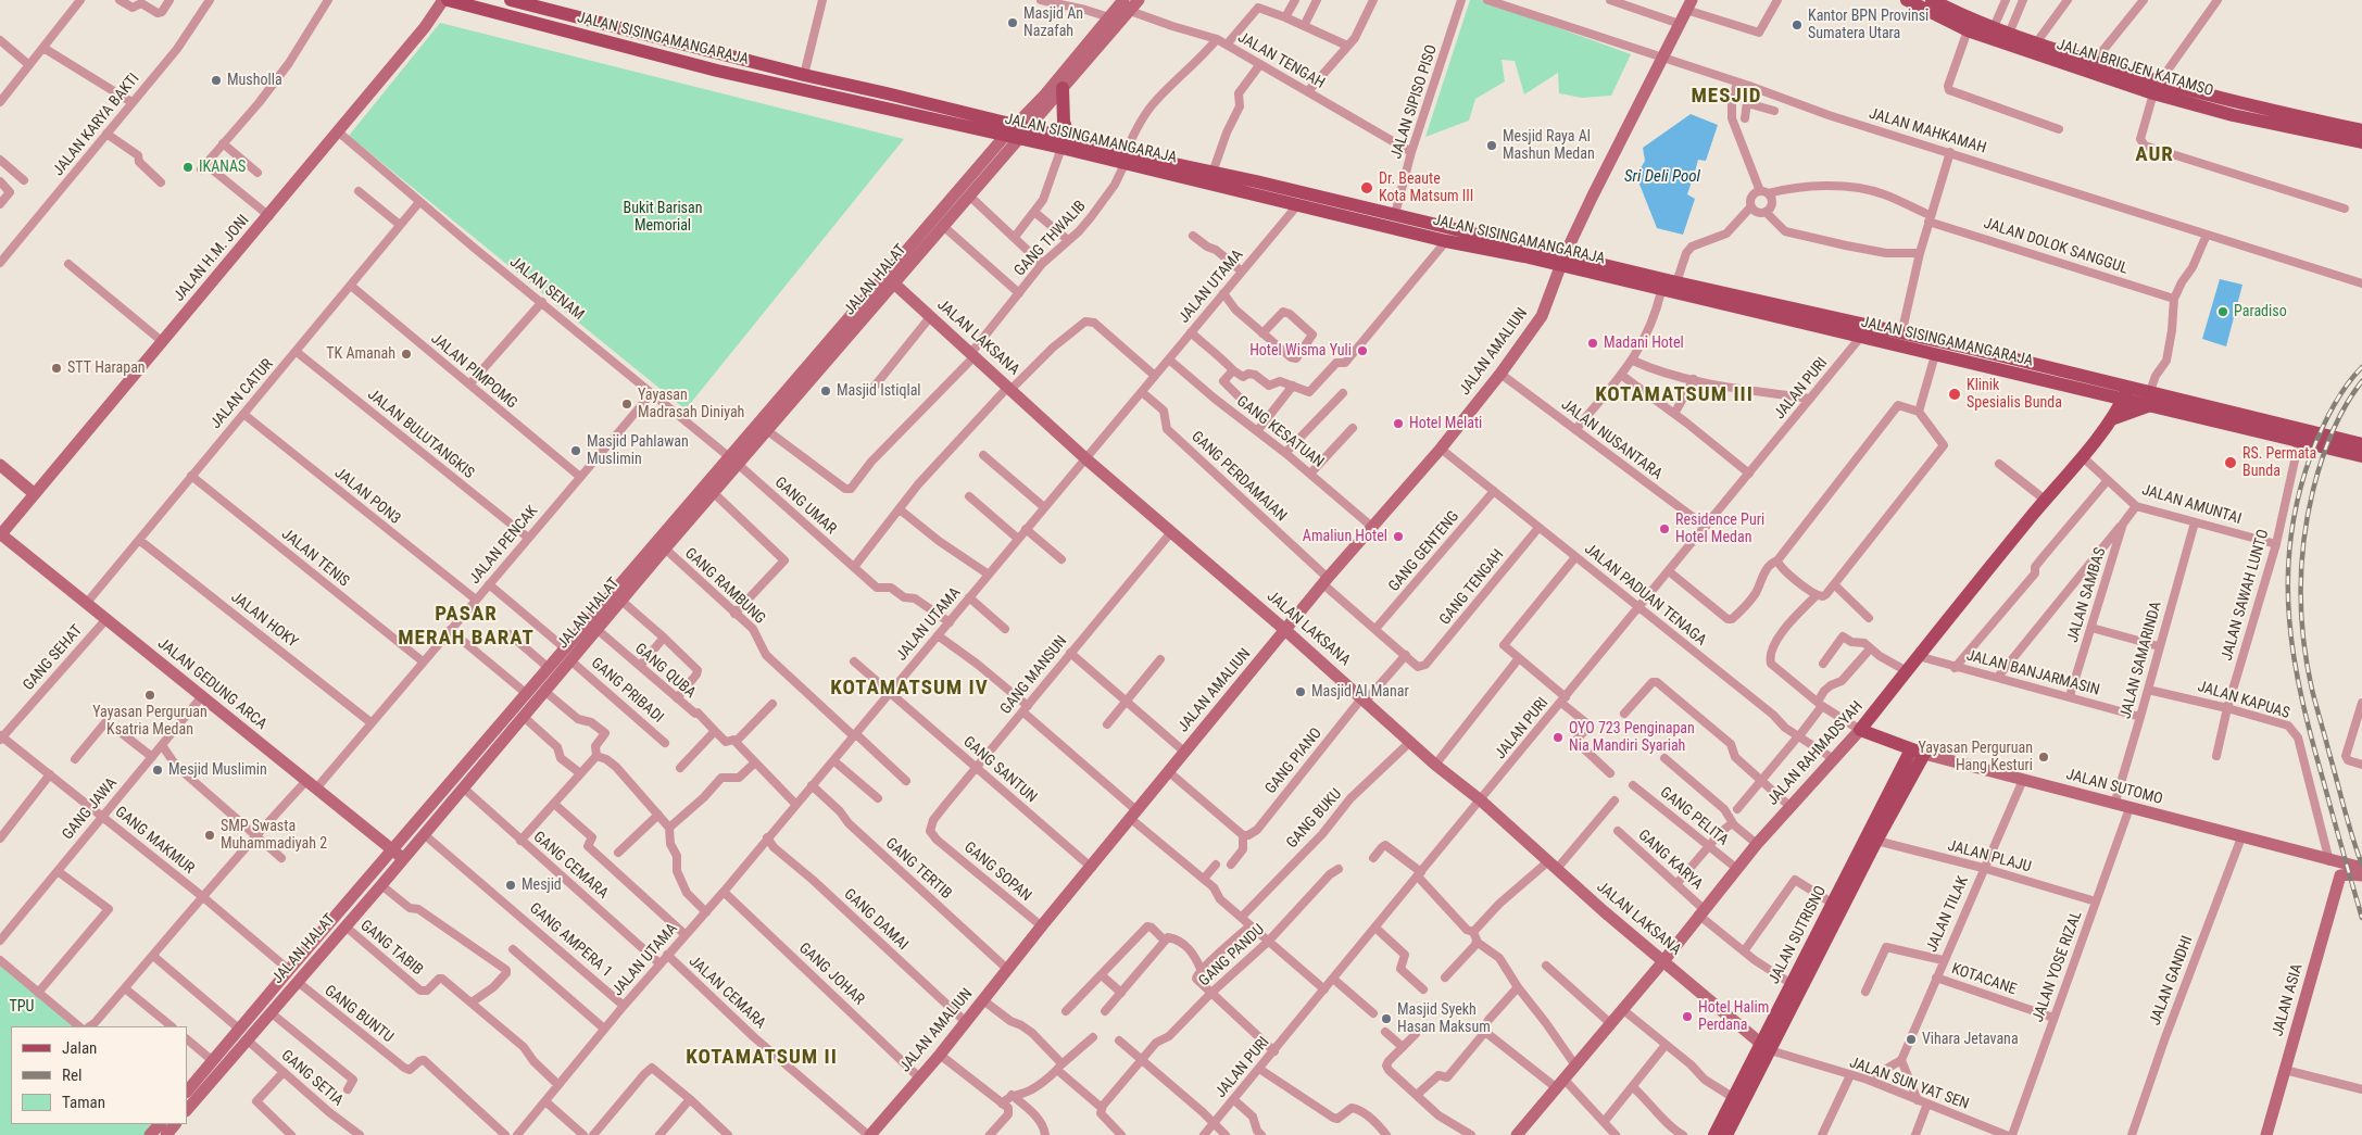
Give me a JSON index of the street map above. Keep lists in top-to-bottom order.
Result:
{
  "streets": {
    "main road": [
      "JALAN SISINGAMANGARAJA",
      "JALAN BRIGJEN KATAMSO",
      "JALAN RAHMADSYAH",
      "JALAN SUTOMO",
      "JALAN SUTRISNO"
    ],
    "street": [
      "JALAN TENGAH",
      "JALAN SIPISO PISO",
      "JALAN KARYA BAKTI",
      "JALAN MAHKAMAH",
      "GANG THWALIB",
      "JALAN DOLOK SANGGUL",
      "JALAN H.M. JONI",
      "JALAN HALAT",
      "JALAN UTAMA",
      "JALAN SENAM",
      "JALAN LAKSANA",
      "JALAN AMALIUN",
      "JALAN PIMPOMG",
      "JALAN PURI",
      "JALAN CATUR",
      "GANG KESATUAN",
      "JALAN BULUTANGKIS",
      "JALAN NUSANTARA",
      "GANG PERDAMAIAN",
      "JALAN PON3",
      "JALAN AMUNTAI",
      "GANG UMAR",
      "JALAN PENCAK",
      "GANG GENTENG",
      "JALAN TENIS",
      "GANG RAMBUNG",
      "GANG TENGAH",
      "JALAN PADUAN TENAGA",
      "JALAN SAMBAS",
      "JALAN SAWAH LUNTO",
      "JALAN HOKY",
      "GANG SEHAT",
      "JALAN SAMARINDA",
      "GANG QUBA",
      "JALAN BANJARMASIN",
      "GANG MANSUN",
      "JALAN GEDUNG ARCA",
      "GANG PRIBADI",
      "JALAN KAPUAS",
      "GANG PIANO",
      "GANG SANTUN",
      "GANG JAWA",
      "GANG PELITA",
      "GANG BUKU",
      "GANG MAKMUR",
      "JALAN PLAJU",
      "GANG KARYA",
      "GANG CEMARA",
      "GANG TERTIB",
      "GANG SOPAN",
      "JALAN TILAK",
      "GANG DAMAI",
      "GANG AMPERA 1",
      "GANG TABIB",
      "GANG PANDU",
      "JALAN YOSE RIZAL",
      "GANG JOHAR",
      "KOTACANE",
      "JALAN GANDHI",
      "JALAN CEMARA",
      "JALAN ASIA",
      "GANG BUNTU",
      "GANG SETIA",
      "JALAN SUN YAT SEN"
    ]
  },
  "crossings": [
    ["JALAN SISINGAMANGARAJA", "JALAN SIPISO PISO"],
    ["JALAN SISINGAMANGARAJA", "GANG THWALIB"],
    ["JALAN SISINGAMANGARAJA", "JALAN HALAT"],
    ["JALAN SISINGAMANGARAJA", "JALAN UTAMA"],
    ["JALAN SISINGAMANGARAJA", "JALAN AMALIUN"],
    ["JALAN SISINGAMANGARAJA", "JALAN PURI"],
    ["JALAN SISINGAMANGARAJA", "JALAN SAWAH LUNTO"],
    ["JALAN SISINGAMANGARAJA", "JALAN RAHMADSYAH"],
    ["JALAN TENGAH", "JALAN SIPISO PISO"],
    ["JALAN TENGAH", "GANG THWALIB"],
    ["JALAN MAHKAMAH", "JALAN AMALIUN"],
    ["GANG THWALIB", "JALAN HALAT"],
    ["GANG THWALIB", "JALAN LAKSANA"],
    ["JALAN H.M. JONI", "JALAN SENAM"],
    ["JALAN H.M. JONI", "JALAN GEDUNG ARCA"],
    ["JALAN HALAT", "JALAN SENAM"],
    ["JALAN HALAT", "JALAN LAKSANA"],
    ["JALAN HALAT", "GANG UMAR"],
    ["JALAN HALAT", "GANG RAMBUNG"],
    ["JALAN HALAT", "GANG QUBA"],
    ["JALAN HALAT", "JALAN GEDUNG ARCA"],
    ["JALAN HALAT", "GANG PRIBADI"],
    ["JALAN HALAT", "GANG MAKMUR"],
    ["JALAN HALAT", "GANG CEMARA"],
    ["JALAN HALAT", "GANG AMPERA 1"],
    ["JALAN HALAT", "GANG TABIB"],
    ["JALAN HALAT", "GANG BUNTU"],
    ["JALAN HALAT", "GANG SETIA"],
    ["JALAN UTAMA", "JALAN LAKSANA"],
    ["JALAN UTAMA", "GANG KESATUAN"],
    ["JALAN UTAMA", "GANG PERDAMAIAN"],
    ["JALAN UTAMA", "GANG UMAR"],
    ["JALAN UTAMA", "GANG RAMBUNG"],
    ["JALAN UTAMA", "GANG QUBA"],
    ["JALAN UTAMA", "GANG SANTUN"],
    ["JALAN UTAMA", "GANG CEMARA"],
    ["JALAN UTAMA", "GANG TERTIB"],
    ["JALAN UTAMA", "GANG DAMAI"],
    ["JALAN UTAMA", "GANG AMPERA 1"],
    ["JALAN UTAMA", "GANG JOHAR"],
    ["JALAN UTAMA", "JALAN CEMARA"],
    ["JALAN SENAM", "JALAN CATUR"],
    ["JALAN SENAM", "GANG UMAR"],
    ["JALAN SENAM", "JALAN PENCAK"],
    ["JALAN LAKSANA", "JALAN AMALIUN"],
    ["JALAN LAKSANA", "JALAN PURI"],
    ["JALAN LAKSANA", "GANG MANSUN"],
    ["JALAN LAKSANA", "JALAN RAHMADSYAH"],
    ["JALAN LAKSANA", "GANG PIANO"],
    ["JALAN LAKSANA", "GANG BUKU"],
    ["JALAN LAKSANA", "JALAN SUTRISNO"],
    ["JALAN LAKSANA", "JALAN SUN YAT SEN"],
    ["JALAN AMALIUN", "GANG KESATUAN"],
    ["JALAN AMALIUN", "JALAN NUSANTARA"],
    ["JALAN AMALIUN", "GANG PERDAMAIAN"],
    ["JALAN AMALIUN", "JALAN PADUAN TENAGA"],
    ["JALAN AMALIUN", "GANG SANTUN"],
    ["JALAN AMALIUN", "GANG TERTIB"],
    ["JALAN AMALIUN", "GANG SOPAN"],
    ["JALAN AMALIUN", "GANG DAMAI"],
    ["JALAN AMALIUN", "GANG JOHAR"],
    ["JALAN AMALIUN", "JALAN CEMARA"],
    ["JALAN PIMPOMG", "JALAN CATUR"],
    ["JALAN PIMPOMG", "JALAN PENCAK"],
    ["JALAN PURI", "JALAN NUSANTARA"],
    ["JALAN PURI", "JALAN PADUAN TENAGA"],
    ["JALAN CATUR", "JALAN BULUTANGKIS"],
    ["JALAN CATUR", "JALAN PON3"],
    ["JALAN CATUR", "JALAN TENIS"],
    ["JALAN CATUR", "JALAN HOKY"],
    ["JALAN CATUR", "JALAN GEDUNG ARCA"],
    ["JALAN BULUTANGKIS", "JALAN PENCAK"],
    ["GANG PERDAMAIAN", "GANG GENTENG"],
    ["GANG PERDAMAIAN", "GANG TENGAH"],
    ["GANG PERDAMAIAN", "GANG PIANO"],
    ["JALAN PON3", "JALAN PENCAK"],
    ["JALAN AMUNTAI", "JALAN SAMBAS"],
    ["JALAN AMUNTAI", "JALAN SAWAH LUNTO"],
    ["JALAN AMUNTAI", "JALAN SAMARINDA"],
    ["JALAN AMUNTAI", "JALAN RAHMADSYAH"],
    ["JALAN PENCAK", "JALAN TENIS"],
    ["JALAN PENCAK", "JALAN HOKY"],
    ["JALAN PENCAK", "JALAN GEDUNG ARCA"],
    ["JALAN PENCAK", "GANG PRIBADI"],
    ["JALAN PENCAK", "GANG MAKMUR"],
    ["GANG GENTENG", "JALAN PADUAN TENAGA"],
    ["GANG TENGAH", "JALAN PADUAN TENAGA"],
    ["JALAN PADUAN TENAGA", "JALAN RAHMADSYAH"],
    ["JALAN SAMBAS", "JALAN BANJARMASIN"],
    ["JALAN SAWAH LUNTO", "JALAN KAPUAS"],
    ["GANG SEHAT", "JALAN GEDUNG ARCA"],
    ["GANG SEHAT", "GANG MAKMUR"],
    ["JALAN SAMARINDA", "JALAN BANJARMASIN"],
    ["JALAN SAMARINDA", "JALAN KAPUAS"],
    ["JALAN SAMARINDA", "JALAN SUTOMO"],
    ["JALAN BANJARMASIN", "JALAN RAHMADSYAH"],
    ["GANG MANSUN", "GANG SANTUN"],
    ["GANG MANSUN", "GANG SOPAN"],
    ["JALAN GEDUNG ARCA", "GANG JAWA"],
    ["JALAN KAPUAS", "JALAN SUTOMO"],
    ["JALAN RAHMADSYAH", "JALAN SUTOMO"],
    ["JALAN RAHMADSYAH", "GANG PELITA"],
    ["JALAN RAHMADSYAH", "GANG KARYA"],
    ["JALAN SUTOMO", "JALAN TILAK"],
    ["JALAN SUTOMO", "JALAN SUTRISNO"],
    ["JALAN SUTOMO", "JALAN YOSE RIZAL"],
    ["JALAN SUTOMO", "JALAN GANDHI"],
    ["GANG JAWA", "GANG MAKMUR"],
    ["JALAN PLAJU", "JALAN TILAK"],
    ["JALAN PLAJU", "JALAN SUTRISNO"],
    ["JALAN PLAJU", "JALAN YOSE RIZAL"],
    ["GANG KARYA", "JALAN SUTRISNO"],
    ["JALAN TILAK", "KOTACANE"],
    ["JALAN SUTRISNO", "JALAN SUN YAT SEN"],
    ["JALAN YOSE RIZAL", "KOTACANE"]
  ],
  "districts": [
    "MESJID",
    "AUR",
    "KOTAMATSUM III",
    "PASAR MERAH BARAT",
    "KOTAMATSUM IV",
    "KOTAMATSUM II"
  ],
  "water": ["Sri Deli Pool"],
  "parks": ["Bukit Barisan Memorial", "TPU"],
  "places": [
    "Masjid An Nazafah",
    "Kantor BPN Provinsi Sumatera Utara",
    "Musholla",
    "Mesjid Raya Al Mashun Medan",
    "IKANAS",
    "Dr. Beaute Kota Matsum III",
    "Paradiso",
    "Madani Hotel",
    "Hotel Wisma Yuli",
    "TK Amanah",
    "STT Harapan",
    "Masjid Istiqlal",
    "Klinik Spesialis Bunda",
    "Yayasan Madrasah Diniyah",
    "Hotel Melati",
    "Masjid Pahlawan Muslimin",
    "RS. Permata Bunda",
    "Residence Puri Hotel Medan",
    "Amaliun Hotel",
    "Masjid Al Manar",
    "Yayasan Perguruan Ksatria Medan",
    "OYO 723 Penginapan Nia Mandiri Syariah",
    "Yayasan Perguruan Hang Kesturi",
    "Mesjid Muslimin",
    "SMP Swasta Muhammadiyah 2",
    "Mesjid",
    "Hotel Halim Perdana",
    "Masjid Syekh Hasan Maksum",
    "Vihara Jetavana"
  ],
  "legend": ["Jalan", "Rel", "Taman"]
}
